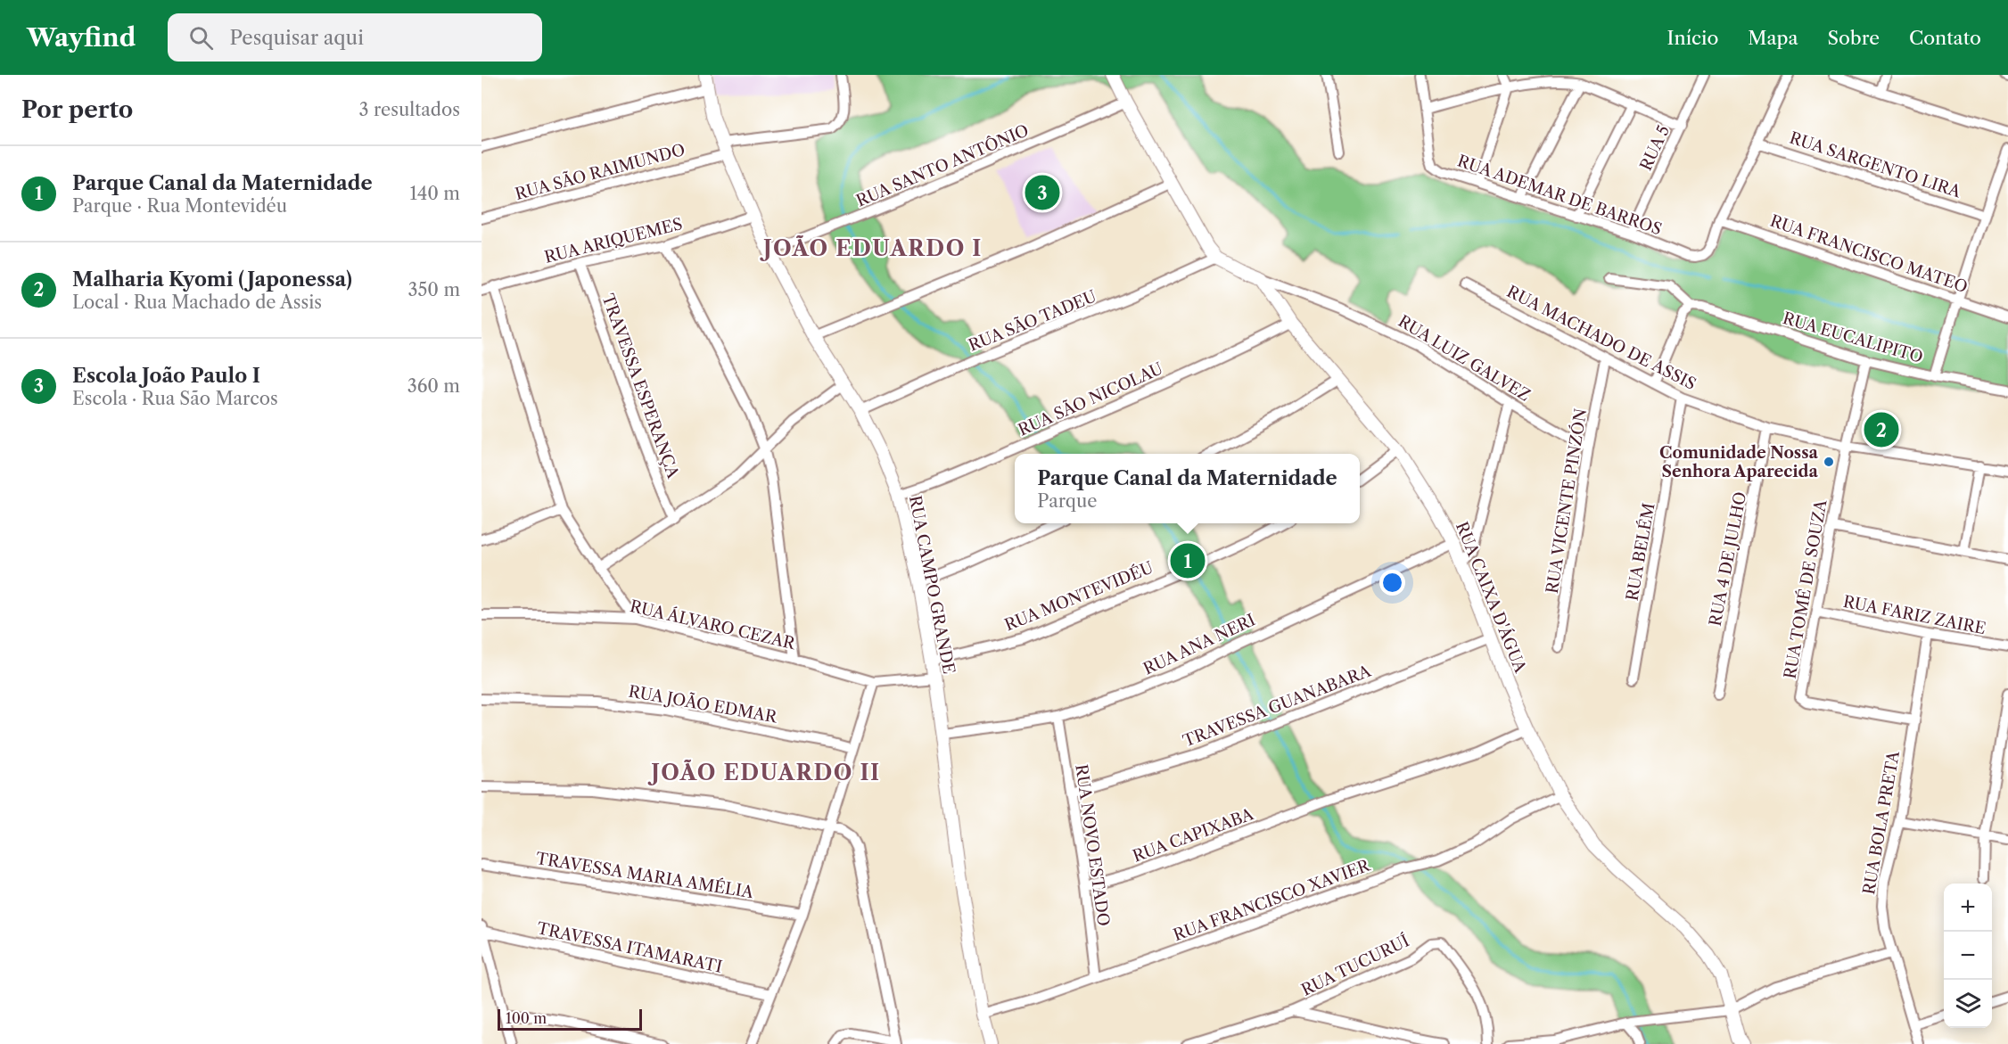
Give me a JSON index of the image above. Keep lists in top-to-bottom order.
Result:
{
  "streets": {
    "street": [
      "RUA 5",
      "RUA SARGENTO LIRA",
      "RUA SANTO ANTÔNIO",
      "RUA SÃO RAIMUNDO",
      "RUA ADEMAR DE BARROS",
      "RUA ARIQUEMES",
      "RUA FRANCISCO MATEO",
      "RUA SÃO TADEU",
      "RUA MACHADO DE ASSIS",
      "RUA EUCALIPITO",
      "RUA LUIZ GALVEZ",
      "TRAVESSA ESPERANÇA",
      "RUA SÃO NICOLAU",
      "RUA VICENTE PINZÓN",
      "RUA BELÉM",
      "RUA 4 DE JULHO",
      "RUA CAMPO GRANDE",
      "RUA TOMÉ DE SOUZA",
      "RUA MONTEVIDÉU",
      "RUA CAIXA D'ÁGUA",
      "RUA FARIZ ZAIRE",
      "RUA ÁLVARO CEZAR",
      "RUA ANA NERI",
      "RUA JOÃO EDMAR",
      "TRAVESSA GUANABARA",
      "RUA BOLA PRETA",
      "RUA CAPIXABA",
      "RUA NOVO ESTADO",
      "TRAVESSA MARIA AMÉLIA",
      "RUA FRANCISCO XAVIER",
      "TRAVESSA ITAMARATI",
      "RUA TUCURUÍ"
    ]
  },
  "crossings": [
    ["RUA 5", "RUA ADEMAR DE BARROS"],
    ["RUA SANTO ANTÔNIO", "RUA CAMPO GRANDE"],
    ["RUA SÃO RAIMUNDO", "RUA CAMPO GRANDE"],
    ["RUA ADEMAR DE BARROS", "RUA FRANCISCO MATEO"],
    ["RUA ARIQUEMES", "TRAVESSA ESPERANÇA"],
    ["RUA ARIQUEMES", "RUA CAMPO GRANDE"],
    ["RUA SÃO TADEU", "RUA CAMPO GRANDE"],
    ["RUA MACHADO DE ASSIS", "RUA VICENTE PINZÓN"],
    ["RUA MACHADO DE ASSIS", "RUA BELÉM"],
    ["RUA MACHADO DE ASSIS", "RUA 4 DE JULHO"],
    ["RUA MACHADO DE ASSIS", "RUA TOMÉ DE SOUZA"],
    ["RUA EUCALIPITO", "RUA TOMÉ DE SOUZA"],
    ["RUA LUIZ GALVEZ", "RUA VICENTE PINZÓN"],
    ["RUA LUIZ GALVEZ", "RUA CAIXA D'ÁGUA"],
    ["RUA SÃO NICOLAU", "RUA CAMPO GRANDE"],
    ["RUA SÃO NICOLAU", "RUA CAIXA D'ÁGUA"],
    ["RUA CAMPO GRANDE", "RUA MONTEVIDÉU"],
    ["RUA CAMPO GRANDE", "RUA ÁLVARO CEZAR"],
    ["RUA CAMPO GRANDE", "RUA ANA NERI"],
    ["RUA CAMPO GRANDE", "RUA FRANCISCO XAVIER"],
    ["RUA TOMÉ DE SOUZA", "RUA FARIZ ZAIRE"],
    ["RUA TOMÉ DE SOUZA", "RUA BOLA PRETA"],
    ["RUA CAIXA D'ÁGUA", "RUA ANA NERI"],
    ["RUA CAIXA D'ÁGUA", "TRAVESSA GUANABARA"],
    ["RUA CAIXA D'ÁGUA", "RUA CAPIXABA"],
    ["RUA CAIXA D'ÁGUA", "RUA FRANCISCO XAVIER"],
    ["RUA FARIZ ZAIRE", "RUA BOLA PRETA"],
    ["RUA ANA NERI", "RUA NOVO ESTADO"],
    ["TRAVESSA GUANABARA", "RUA NOVO ESTADO"],
    ["RUA CAPIXABA", "RUA NOVO ESTADO"],
    ["RUA NOVO ESTADO", "RUA FRANCISCO XAVIER"]
  ],
  "districts": ["JOÃO EDUARDO I", "JOÃO EDUARDO II"],
  "places": ["Comunidade Nossa Senhora Aparecida"],
  "scale_bar": "100 m",
  "page": {
    "header": "Wayfind",
    "search": "Pesquisar aqui",
    "nav": [
      "Início",
      "Mapa",
      "Sobre",
      "Contato"
    ],
    "heading": ["Por perto", "3 resultados"],
    "list": [
      {
        "mark": "1",
        "name": "Parque Canal da Maternidade",
        "note": "Parque · Rua Montevidéu",
        "value": "140 m"
      },
      {
        "mark": "2",
        "name": "Malharia Kyomi (Japonessa)",
        "note": "Local · Rua Machado de Assis",
        "value": "350 m"
      },
      {
        "mark": "3",
        "name": "Escola João Paulo I",
        "note": "Escola · Rua São Marcos",
        "value": "360 m"
      }
    ],
    "pins": ["3", "2", "1"],
    "popup": ["Parque Canal da Maternidade", "Parque"],
    "map_buttons": ["+", "−"],
    "scale": "100 m"
  }
}
